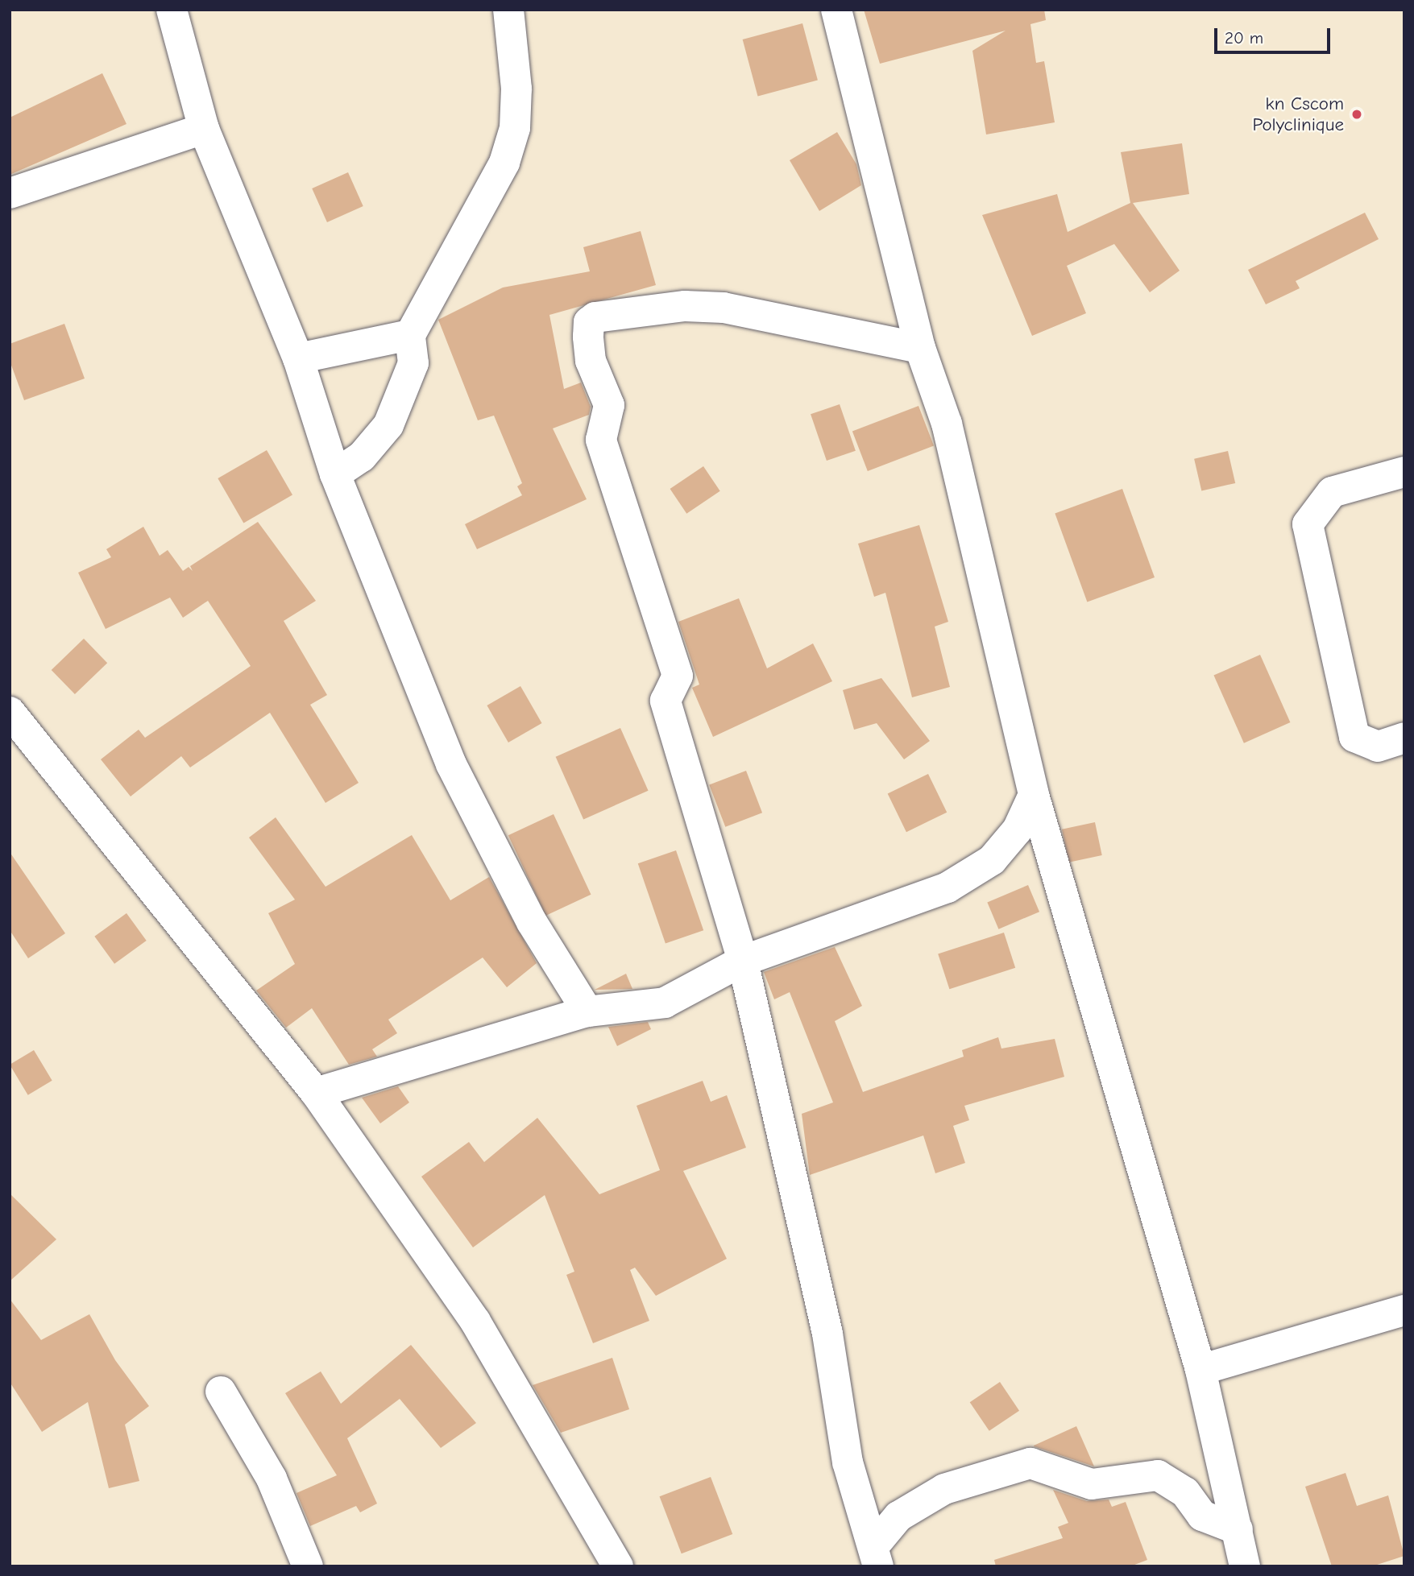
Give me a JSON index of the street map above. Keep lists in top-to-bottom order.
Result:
{
  "places": ["kn Cscom Polyclinique"],
  "scale_bar": "20 m"
}
